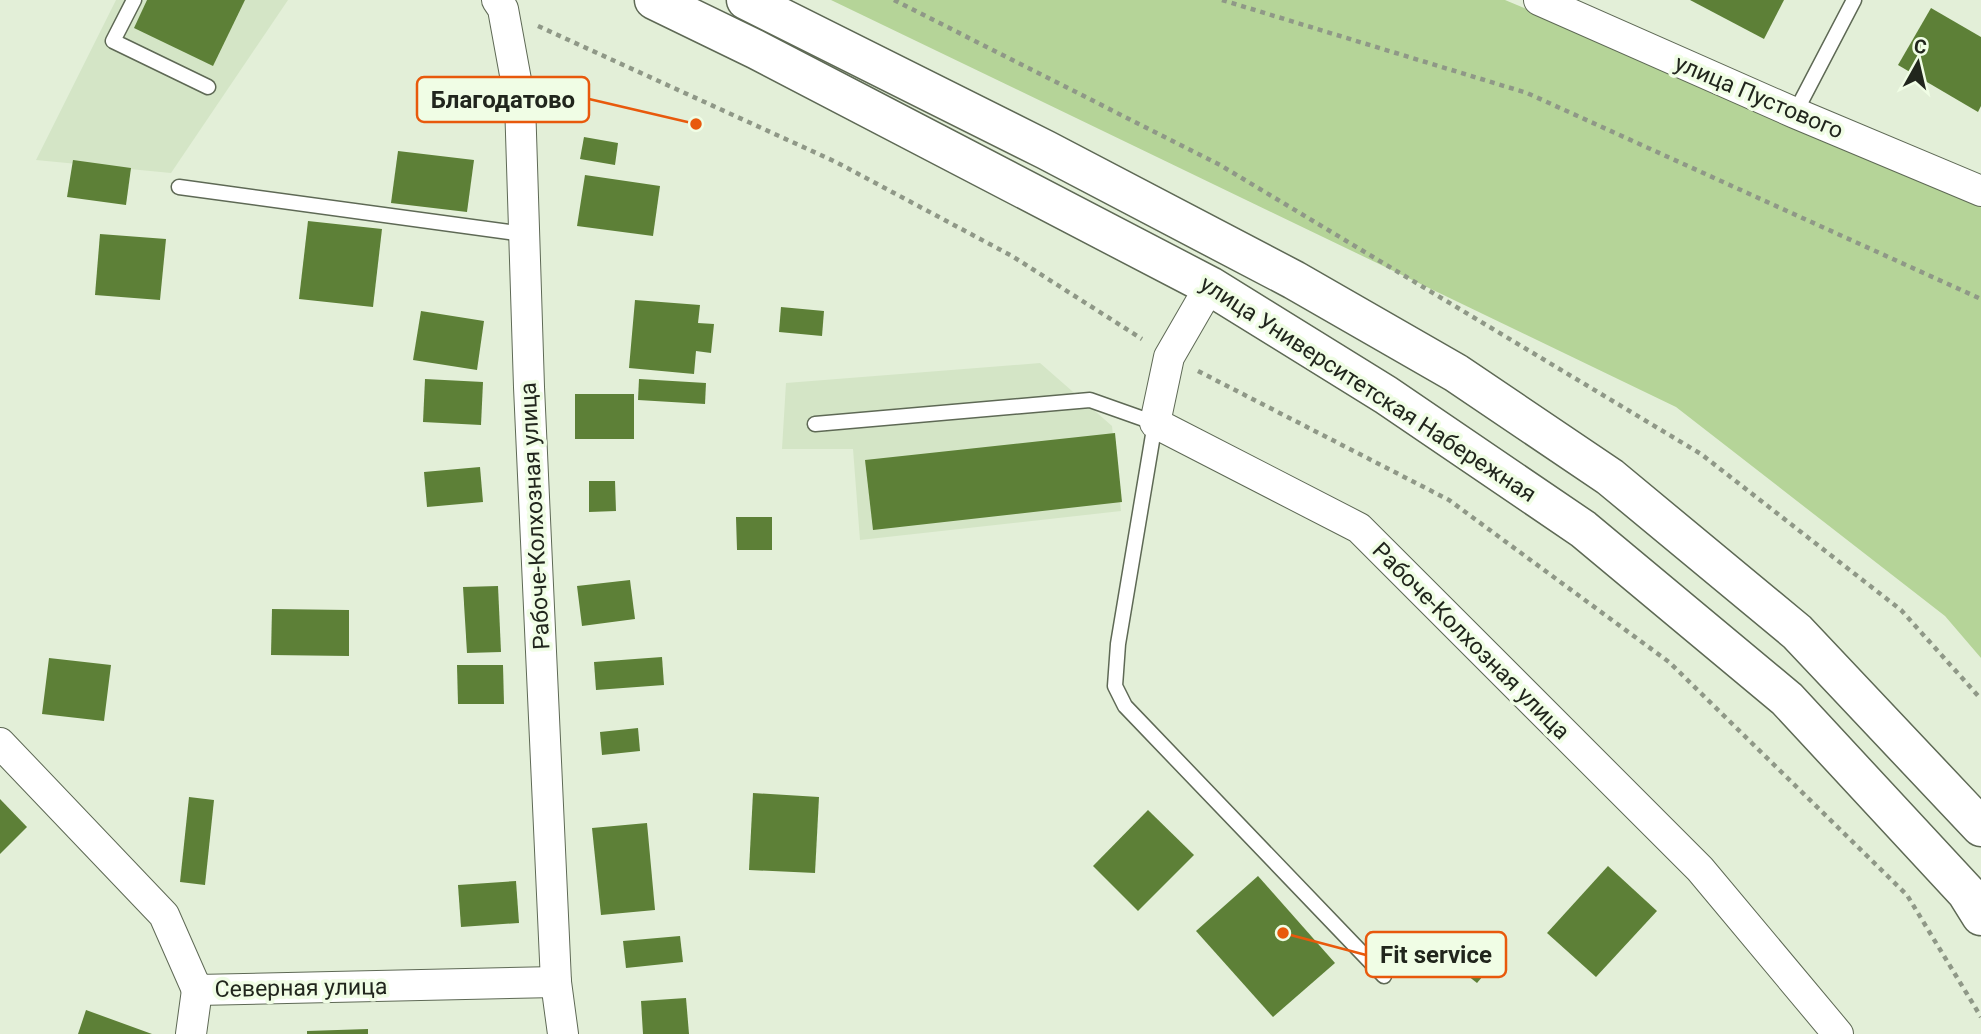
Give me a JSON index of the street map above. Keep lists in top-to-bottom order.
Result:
{
  "streets": {
    "main road": ["улица Университетская Набережная"],
    "street": ["улица Пустового", "Рабоче-Колхозная улица", "Северная улица"]
  },
  "crossings": [
    ["Рабоче-Колхозная улица", "Северная улица"]
  ],
  "places": ["Благодатово", "Fit service"],
  "north": "top"
}
